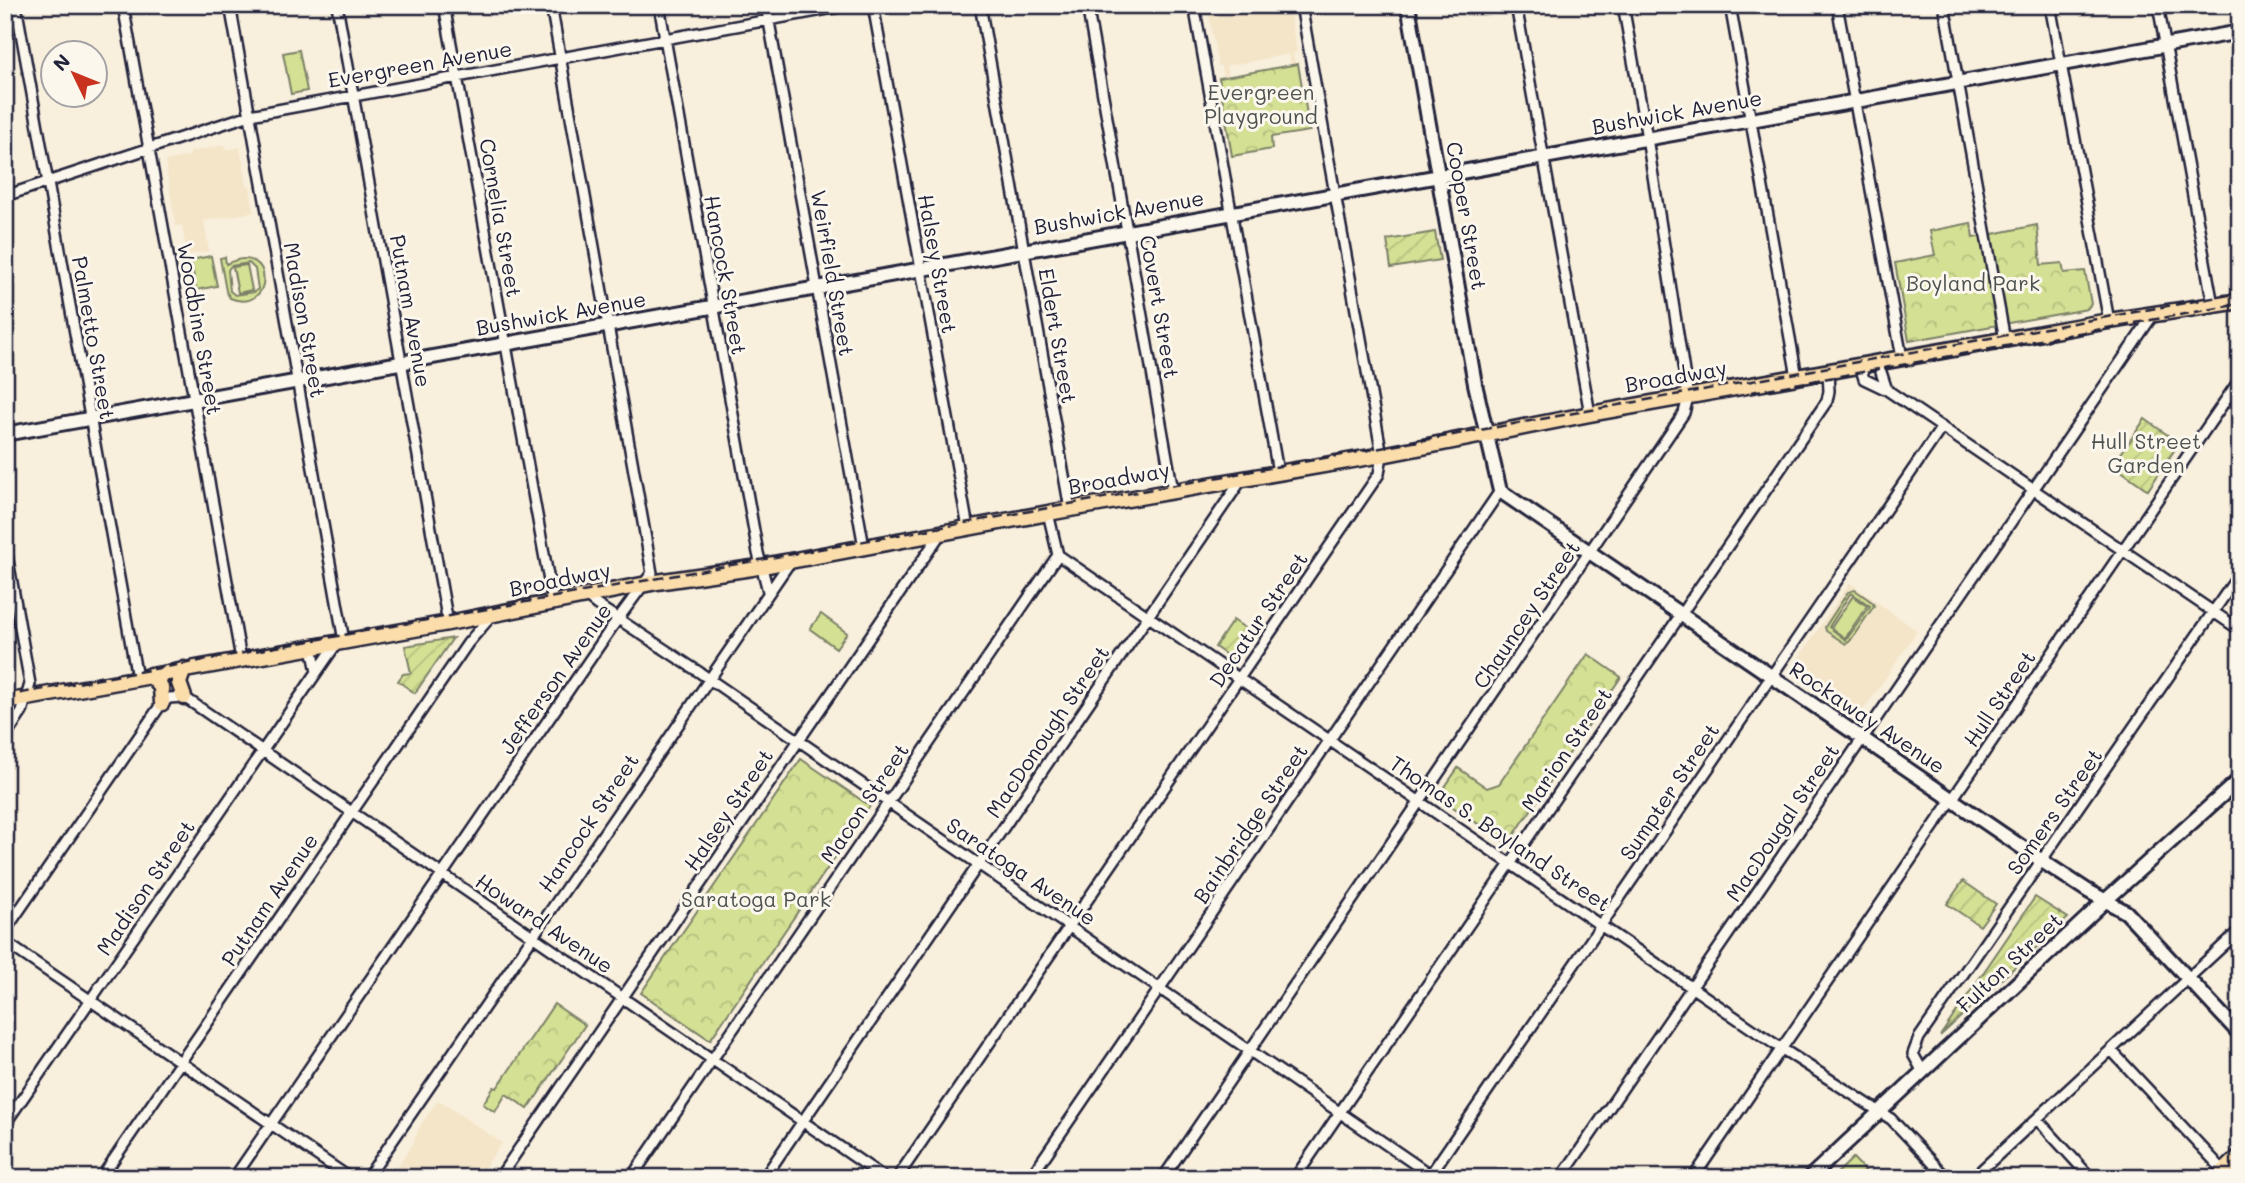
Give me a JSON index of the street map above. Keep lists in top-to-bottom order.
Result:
{
  "streets": {
    "main road": [
      "Bushwick Avenue",
      "Cooper Street",
      "Broadway",
      "Rockaway Avenue",
      "Fulton Street"
    ],
    "street": [
      "Evergreen Avenue",
      "Cornelia Street",
      "Halsey Street",
      "Weirfield Street",
      "Hancock Street",
      "Covert Street",
      "Putnam Avenue",
      "Madison Street",
      "Woodbine Street",
      "Eldert Street",
      "Palmetto Street",
      "Chauncey Street",
      "Decatur Street",
      "Jefferson Avenue",
      "Hull Street",
      "MacDonough Street",
      "Marion Street",
      "Sumpter Street",
      "Macon Street",
      "Somers Street",
      "MacDougal Street",
      "Bainbridge Street",
      "Thomas S. Boyland Street",
      "Saratoga Avenue",
      "Howard Avenue"
    ]
  },
  "crossings": [
    ["Evergreen Avenue", "Cornelia Street"],
    ["Evergreen Avenue", "Weirfield Street"],
    ["Evergreen Avenue", "Hancock Street"],
    ["Evergreen Avenue", "Putnam Avenue"],
    ["Evergreen Avenue", "Madison Street"],
    ["Evergreen Avenue", "Woodbine Street"],
    ["Evergreen Avenue", "Palmetto Street"],
    ["Bushwick Avenue", "Cooper Street"],
    ["Bushwick Avenue", "Cornelia Street"],
    ["Bushwick Avenue", "Halsey Street"],
    ["Bushwick Avenue", "Weirfield Street"],
    ["Bushwick Avenue", "Hancock Street"],
    ["Bushwick Avenue", "Covert Street"],
    ["Bushwick Avenue", "Putnam Avenue"],
    ["Bushwick Avenue", "Madison Street"],
    ["Bushwick Avenue", "Woodbine Street"],
    ["Bushwick Avenue", "Eldert Street"],
    ["Bushwick Avenue", "Palmetto Street"],
    ["Cooper Street", "Broadway"],
    ["Cornelia Street", "Broadway"],
    ["Halsey Street", "Broadway"],
    ["Halsey Street", "Saratoga Avenue"],
    ["Halsey Street", "Howard Avenue"],
    ["Weirfield Street", "Broadway"],
    ["Hancock Street", "Broadway"],
    ["Hancock Street", "Saratoga Avenue"],
    ["Hancock Street", "Howard Avenue"],
    ["Covert Street", "Broadway"],
    ["Putnam Avenue", "Broadway"],
    ["Putnam Avenue", "Howard Avenue"],
    ["Madison Street", "Broadway"],
    ["Madison Street", "Howard Avenue"],
    ["Woodbine Street", "Broadway"],
    ["Eldert Street", "Broadway"],
    ["Palmetto Street", "Broadway"],
    ["Broadway", "Chauncey Street"],
    ["Broadway", "Decatur Street"],
    ["Broadway", "Jefferson Avenue"],
    ["Broadway", "MacDonough Street"],
    ["Broadway", "Marion Street"],
    ["Broadway", "MacDougal Street"],
    ["Broadway", "Saratoga Avenue"],
    ["Chauncey Street", "Rockaway Avenue"],
    ["Chauncey Street", "Thomas S. Boyland Street"],
    ["Chauncey Street", "Saratoga Avenue"],
    ["Decatur Street", "Thomas S. Boyland Street"],
    ["Decatur Street", "Saratoga Avenue"],
    ["Jefferson Avenue", "Saratoga Avenue"],
    ["Jefferson Avenue", "Howard Avenue"],
    ["Hull Street", "Rockaway Avenue"],
    ["Hull Street", "Thomas S. Boyland Street"],
    ["Rockaway Avenue", "Marion Street"],
    ["Rockaway Avenue", "Sumpter Street"],
    ["Rockaway Avenue", "Somers Street"],
    ["Rockaway Avenue", "MacDougal Street"],
    ["Rockaway Avenue", "Bainbridge Street"],
    ["Rockaway Avenue", "Fulton Street"],
    ["MacDonough Street", "Thomas S. Boyland Street"],
    ["MacDonough Street", "Saratoga Avenue"],
    ["MacDonough Street", "Howard Avenue"],
    ["Marion Street", "Thomas S. Boyland Street"],
    ["Marion Street", "Saratoga Avenue"],
    ["Sumpter Street", "Thomas S. Boyland Street"],
    ["Sumpter Street", "Saratoga Avenue"],
    ["Macon Street", "Thomas S. Boyland Street"],
    ["Macon Street", "Saratoga Avenue"],
    ["Macon Street", "Howard Avenue"],
    ["Somers Street", "Fulton Street"],
    ["MacDougal Street", "Thomas S. Boyland Street"],
    ["Bainbridge Street", "Thomas S. Boyland Street"],
    ["Bainbridge Street", "Saratoga Avenue"],
    ["Thomas S. Boyland Street", "Fulton Street"]
  ],
  "parks": [
    "Evergreen Playground",
    "Boyland Park",
    "Hull Street Garden",
    "Saratoga Park"
  ],
  "north": "top left"
}
